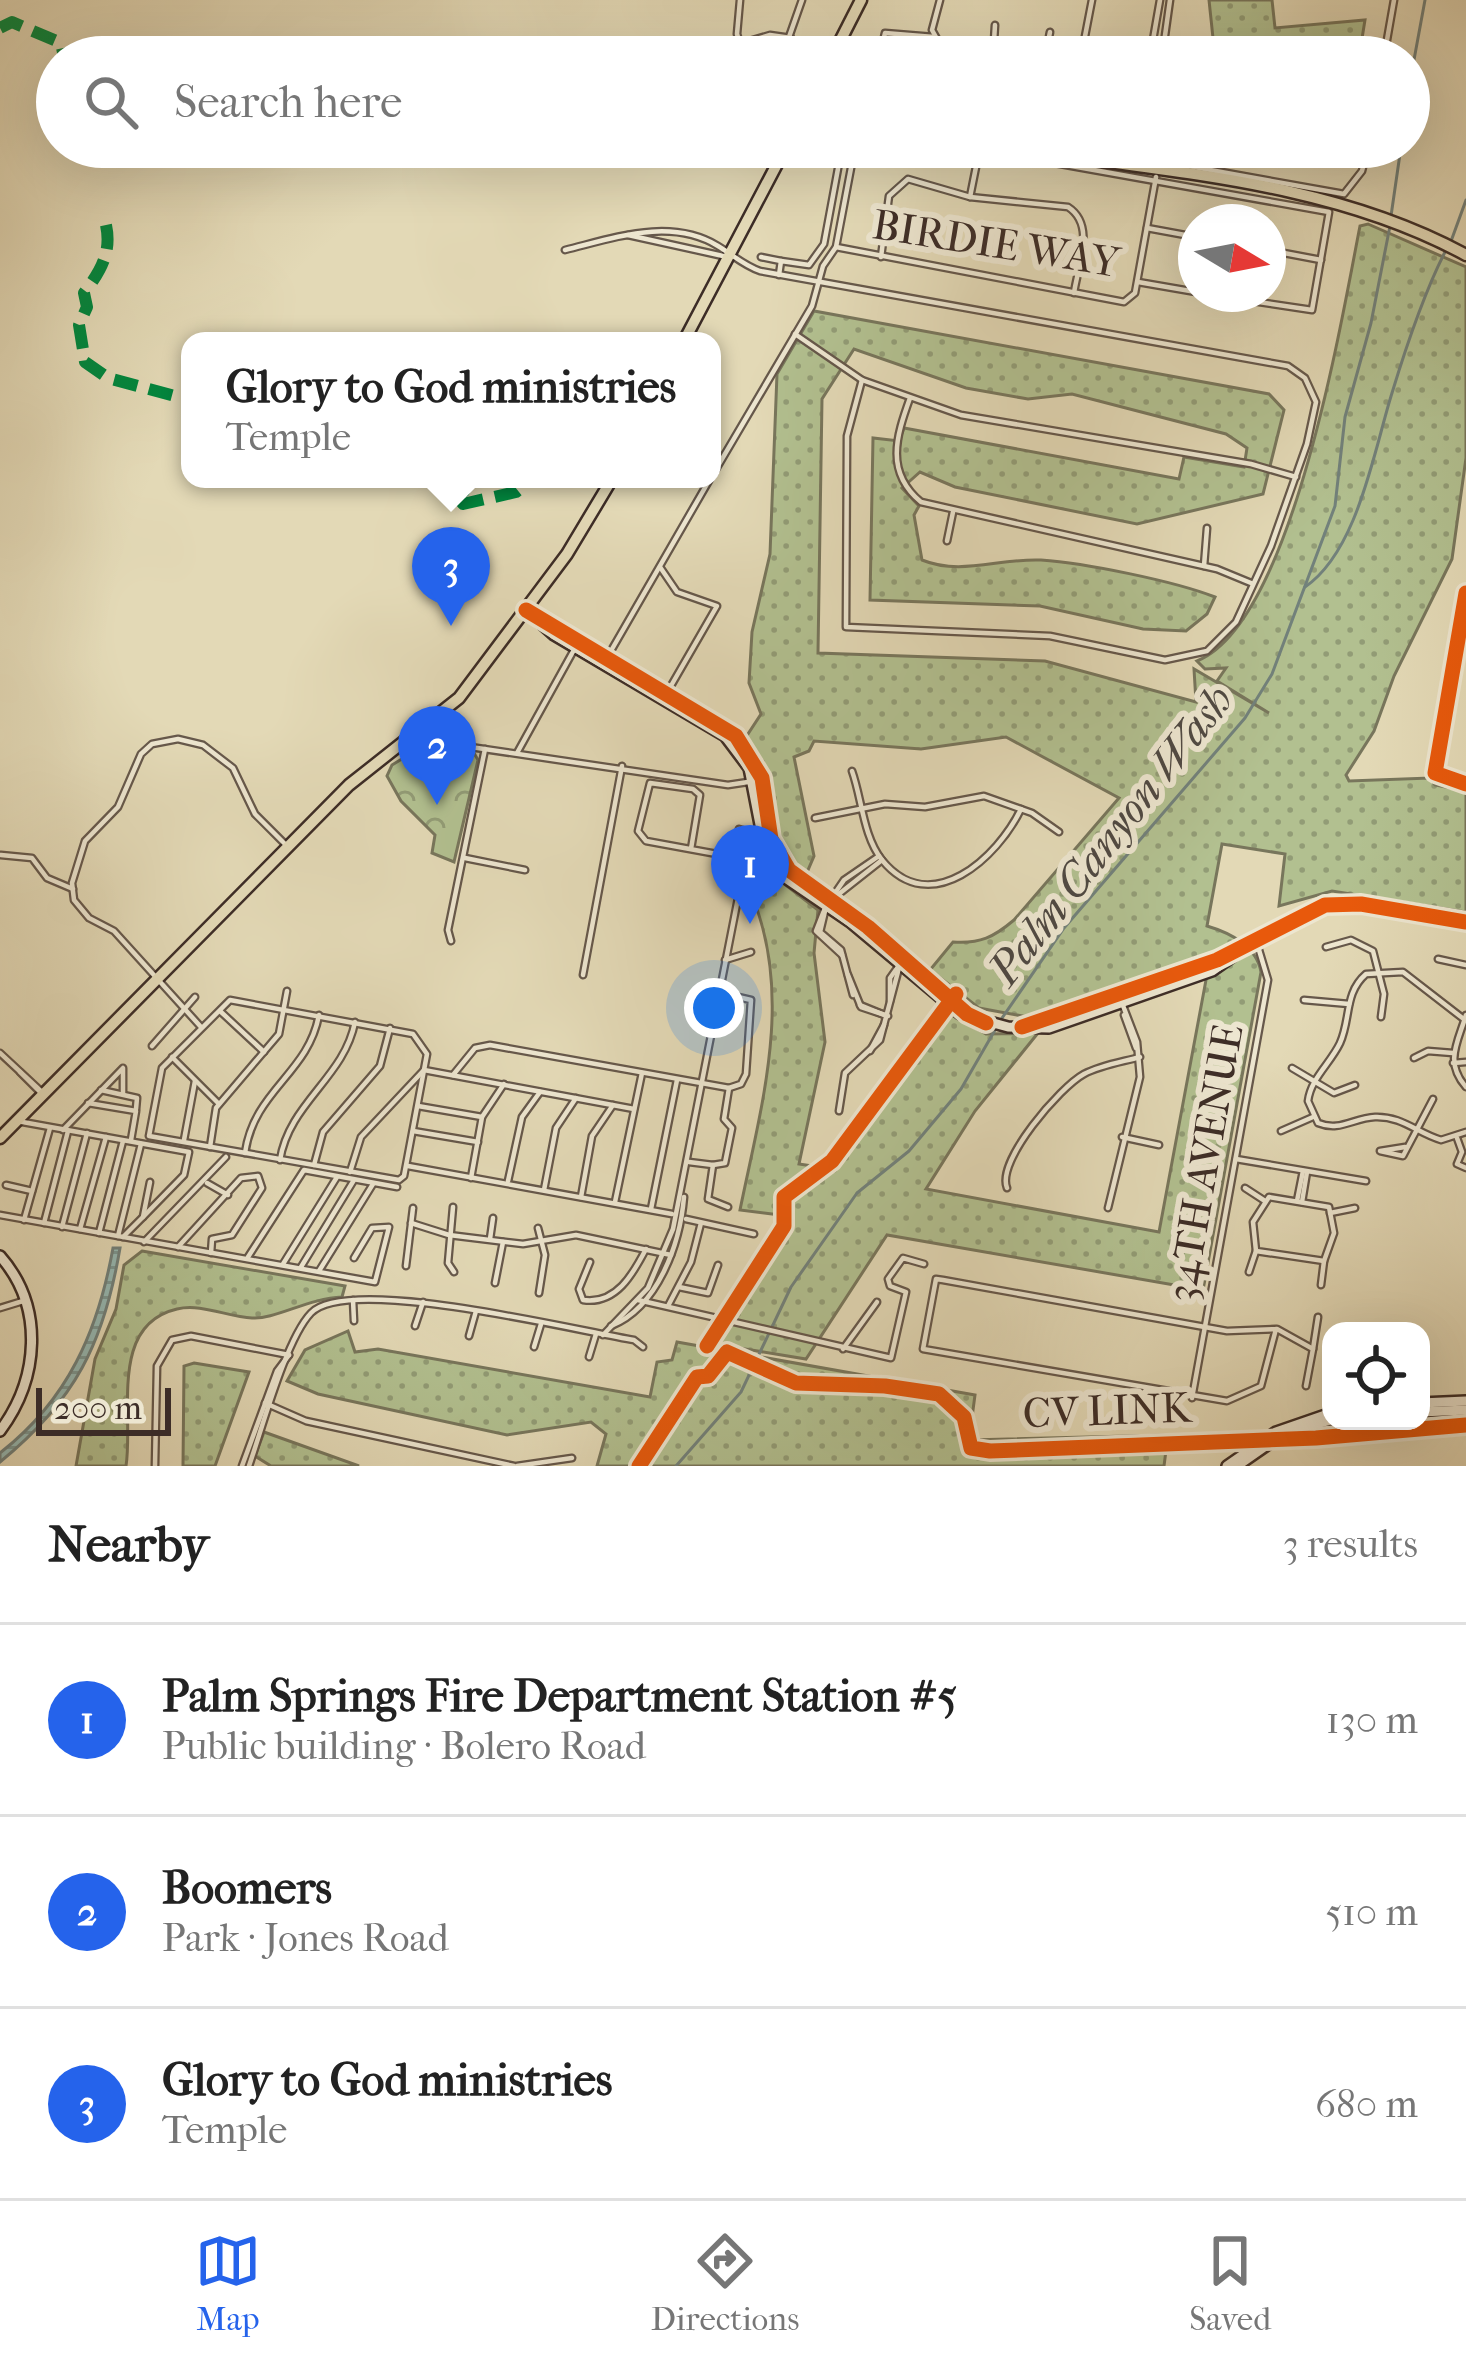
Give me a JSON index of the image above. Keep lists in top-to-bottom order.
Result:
{
  "streets": {
    "street": ["BIRDIE WAY", "34TH AVENUE"],
    "cycle path": ["CV LINK"]
  },
  "water": ["Palm Canyon Wash"],
  "scale_bar": "200 m",
  "north": "right",
  "page": {
    "search": "Search here",
    "popup": ["Glory to God ministries", "Temple"],
    "pins": ["3", "2", "1"],
    "scale": "200 m",
    "heading": ["Nearby", "3 results"],
    "list": [
      {
        "mark": "1",
        "name": "Palm Springs Fire Department Station #5",
        "note": "Public building · Bolero Road",
        "value": "130 m"
      },
      {
        "mark": "2",
        "name": "Boomers",
        "note": "Park · Jones Road",
        "value": "510 m"
      },
      {
        "mark": "3",
        "name": "Glory to God ministries",
        "note": "Temple",
        "value": "680 m"
      }
    ],
    "nav": ["Map", "Directions", "Saved"]
  }
}
